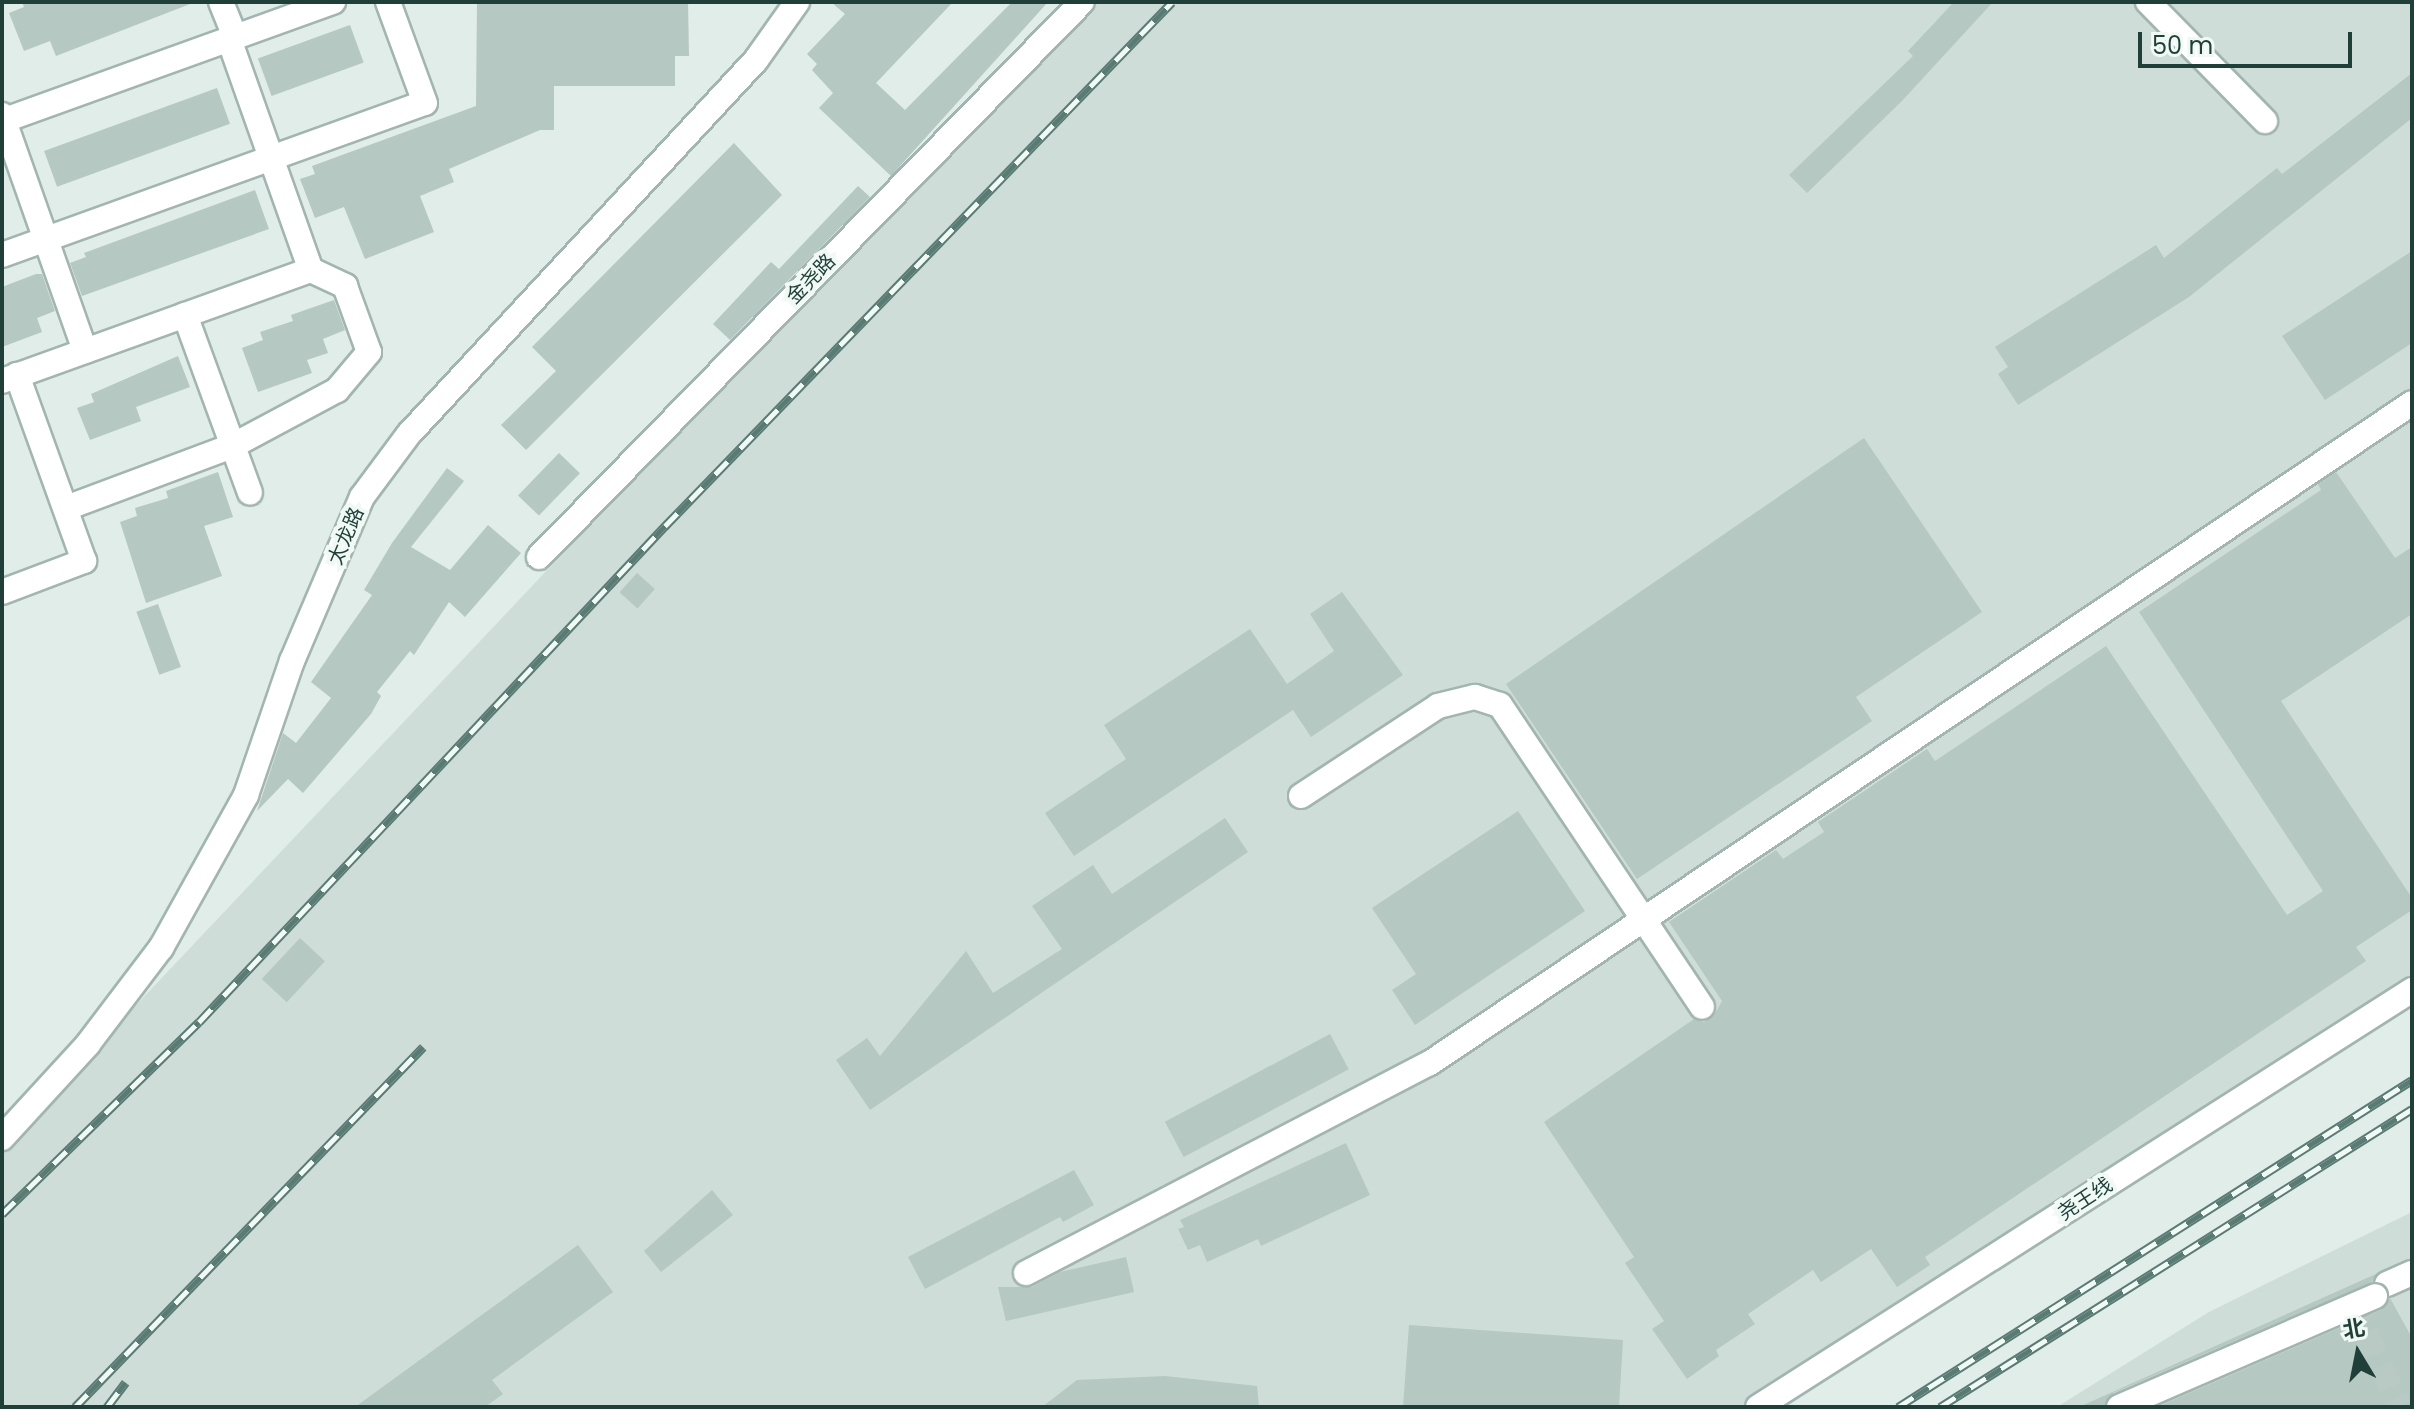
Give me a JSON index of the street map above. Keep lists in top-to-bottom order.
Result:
{
  "streets": {
    "street": ["金尧路", "太龙路", "尧王线"]
  },
  "scale_bar": "50 m",
  "north": "top"
}
